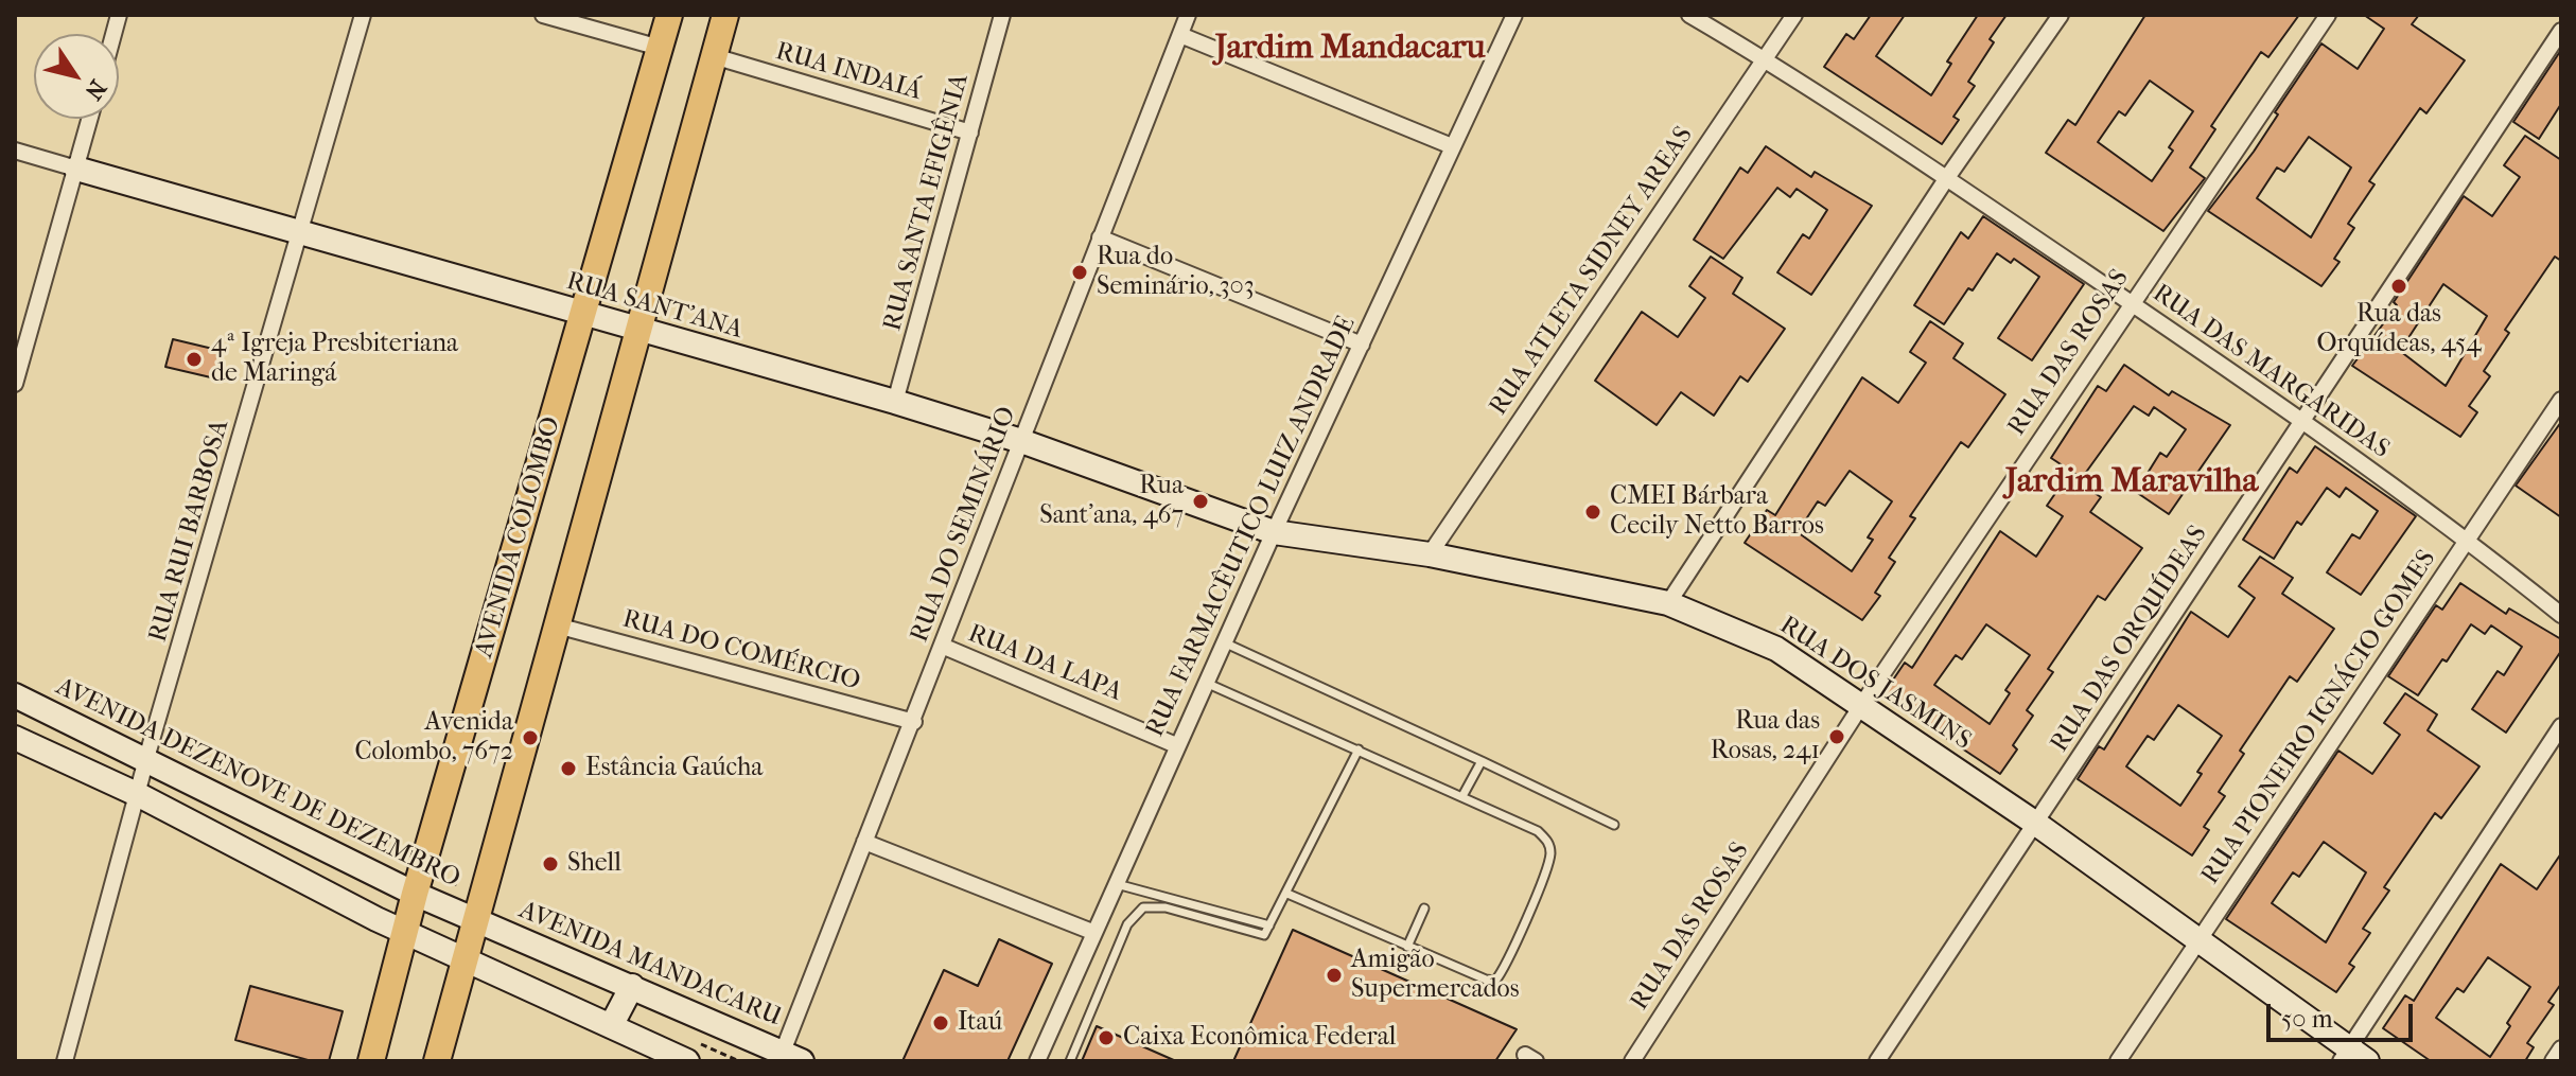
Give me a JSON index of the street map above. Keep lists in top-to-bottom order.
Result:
{
  "streets": {
    "main road": ["AVENIDA COLOMBO"],
    "street": [
      "RUA INDAIÁ",
      "RUA SANTA EFIGÊNIA",
      "RUA ATLETA SIDNEY AREAS",
      "RUA SANT'ANA",
      "RUA DAS ROSAS",
      "RUA DAS MARGARIDAS",
      "RUA DO SEMINÁRIO",
      "RUA FARMACÊUTICO LUIZ ANDRADE",
      "RUA RUI BARBOSA",
      "RUA DAS ORQUÍDEAS",
      "RUA DO COMÉRCIO",
      "RUA DA LAPA",
      "RUA DOS JASMINS",
      "RUA PIONEIRO IGNÁCIO GOMES",
      "AVENIDA DEZENOVE DE DEZEMBRO",
      "AVENIDA MANDACARU"
    ]
  },
  "crossings": [
    ["RUA INDAIÁ", "RUA SANTA EFIGÊNIA"],
    ["RUA SANTA EFIGÊNIA", "RUA SANT'ANA"],
    ["RUA ATLETA SIDNEY AREAS", "RUA DAS MARGARIDAS"],
    ["RUA ATLETA SIDNEY AREAS", "RUA DOS JASMINS"],
    ["RUA SANT'ANA", "RUA DO SEMINÁRIO"],
    ["RUA SANT'ANA", "RUA FARMACÊUTICO LUIZ ANDRADE"],
    ["RUA SANT'ANA", "RUA RUI BARBOSA"],
    ["RUA SANT'ANA", "AVENIDA COLOMBO"],
    ["RUA SANT'ANA", "RUA DOS JASMINS"],
    ["RUA DAS ROSAS", "RUA DAS MARGARIDAS"],
    ["RUA DAS ROSAS", "RUA DOS JASMINS"],
    ["RUA DAS MARGARIDAS", "RUA DAS ORQUÍDEAS"],
    ["RUA DAS MARGARIDAS", "RUA PIONEIRO IGNÁCIO GOMES"],
    ["RUA DO SEMINÁRIO", "RUA DO COMÉRCIO"],
    ["RUA DO SEMINÁRIO", "RUA DA LAPA"],
    ["RUA DO SEMINÁRIO", "AVENIDA MANDACARU"],
    ["RUA FARMACÊUTICO LUIZ ANDRADE", "RUA DA LAPA"],
    ["RUA FARMACÊUTICO LUIZ ANDRADE", "RUA DOS JASMINS"],
    ["RUA RUI BARBOSA", "AVENIDA DEZENOVE DE DEZEMBRO"],
    ["AVENIDA COLOMBO", "AVENIDA DEZENOVE DE DEZEMBRO"],
    ["RUA DAS ORQUÍDEAS", "RUA DOS JASMINS"],
    ["RUA DOS JASMINS", "RUA PIONEIRO IGNÁCIO GOMES"],
    ["AVENIDA DEZENOVE DE DEZEMBRO", "AVENIDA MANDACARU"]
  ],
  "districts": ["Jardim Mandacaru", "Jardim Maravilha"],
  "places": [
    "Rua do Seminário, 303",
    "Rua das Orquídeas, 454",
    "4ª Igreja Presbiteriana de Maringá",
    "Rua Sant'ana, 467",
    "CMEI Bárbara Cecily Netto Barros",
    "Rua das Rosas, 241",
    "Avenida Colombo, 7672",
    "Estância Gaúcha",
    "Shell",
    "Amigão Supermercados",
    "Itaú",
    "Caixa Econômica Federal"
  ],
  "scale_bar": "50 m",
  "north": "bottom right"
}
